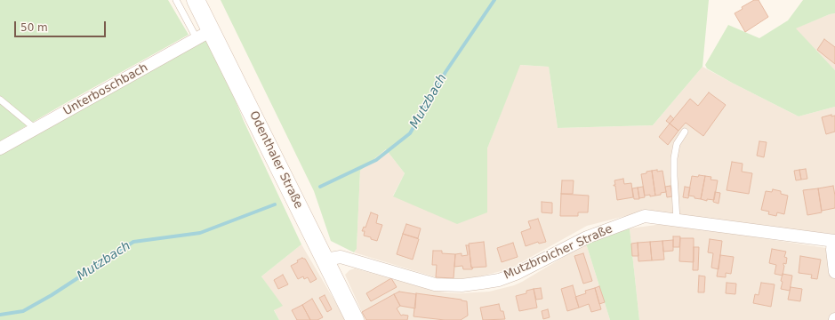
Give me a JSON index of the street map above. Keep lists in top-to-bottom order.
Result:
{
  "streets": {
    "main road": ["Odenthaler Straße"],
    "street": ["Unterboschbach", "Mutzbroicher Straße"]
  },
  "crossings": [
    ["Unterboschbach", "Odenthaler Straße"],
    ["Odenthaler Straße", "Mutzbroicher Straße"]
  ],
  "water": ["Mutzbach"],
  "scale_bar": "50 m"
}
